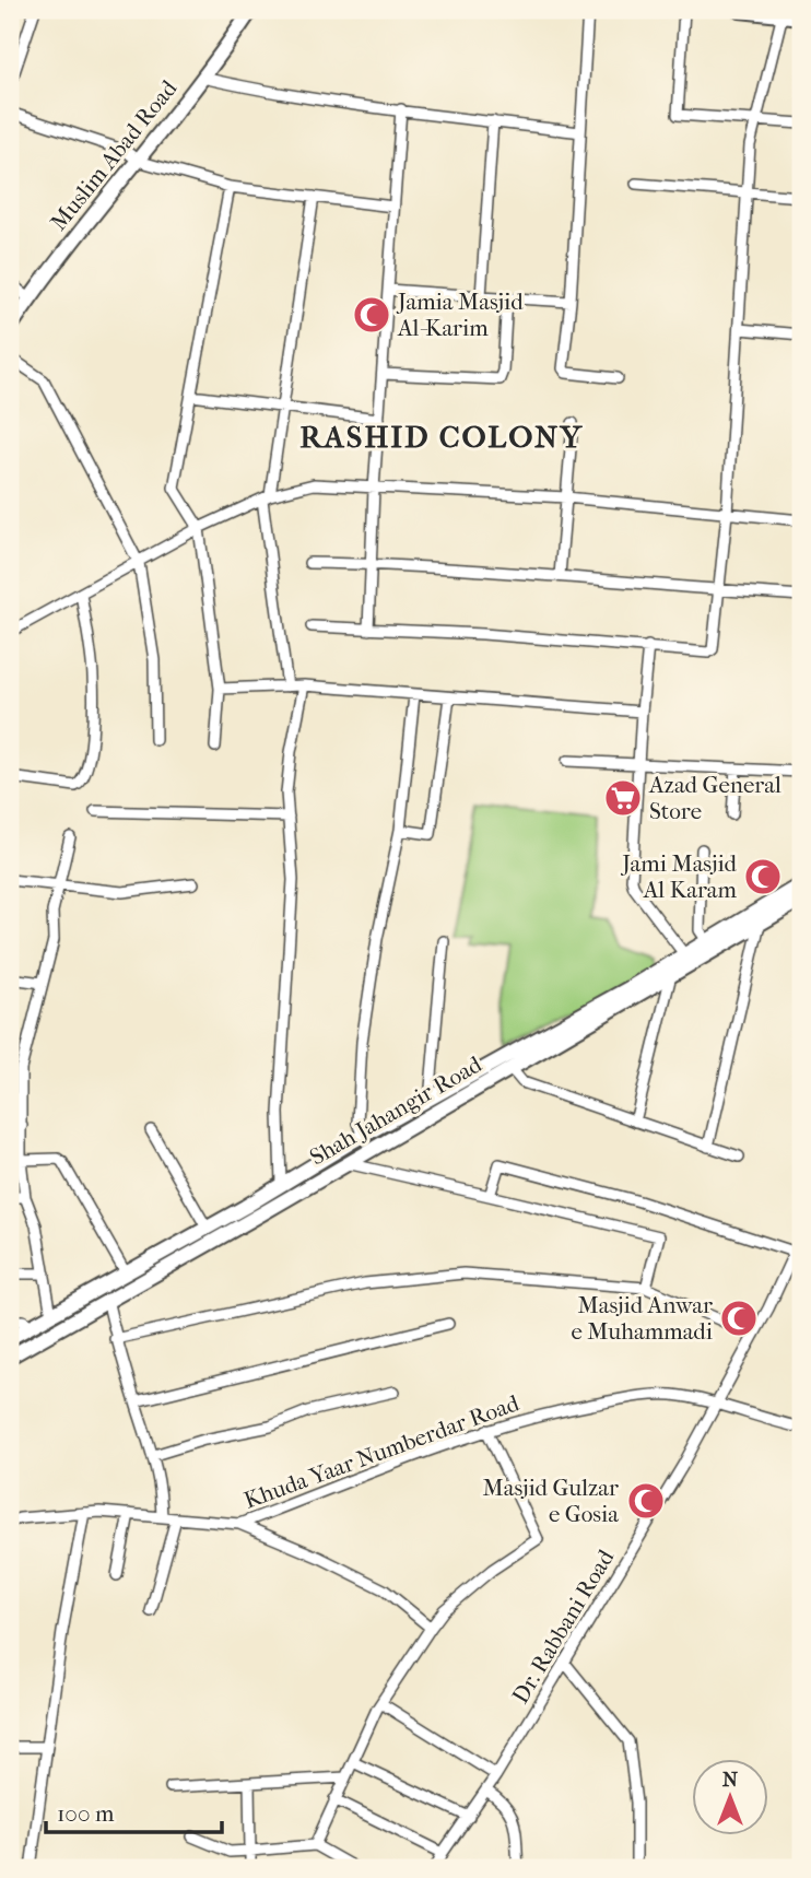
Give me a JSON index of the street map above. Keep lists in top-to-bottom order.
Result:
{
  "streets": {
    "street": [
      "Muslim Abad Road",
      "Shah Jahangir Road",
      "Khuda Yaar Numberdar Road",
      "Dr. Rabbani Road"
    ]
  },
  "crossings": [
    ["Khuda Yaar Numberdar Road", "Dr. Rabbani Road"]
  ],
  "districts": ["RASHID COLONY"],
  "places": {
    "mosque": [
      "Jamia Masjid Al-Karim",
      "Jami Masjid Al Karam",
      "Masjid Anwar e Muhammadi",
      "Masjid Gulzar e Gosia"
    ],
    "supermarket": ["Azad General Store"]
  },
  "scale_bar": "100 m",
  "north": "top"
}
